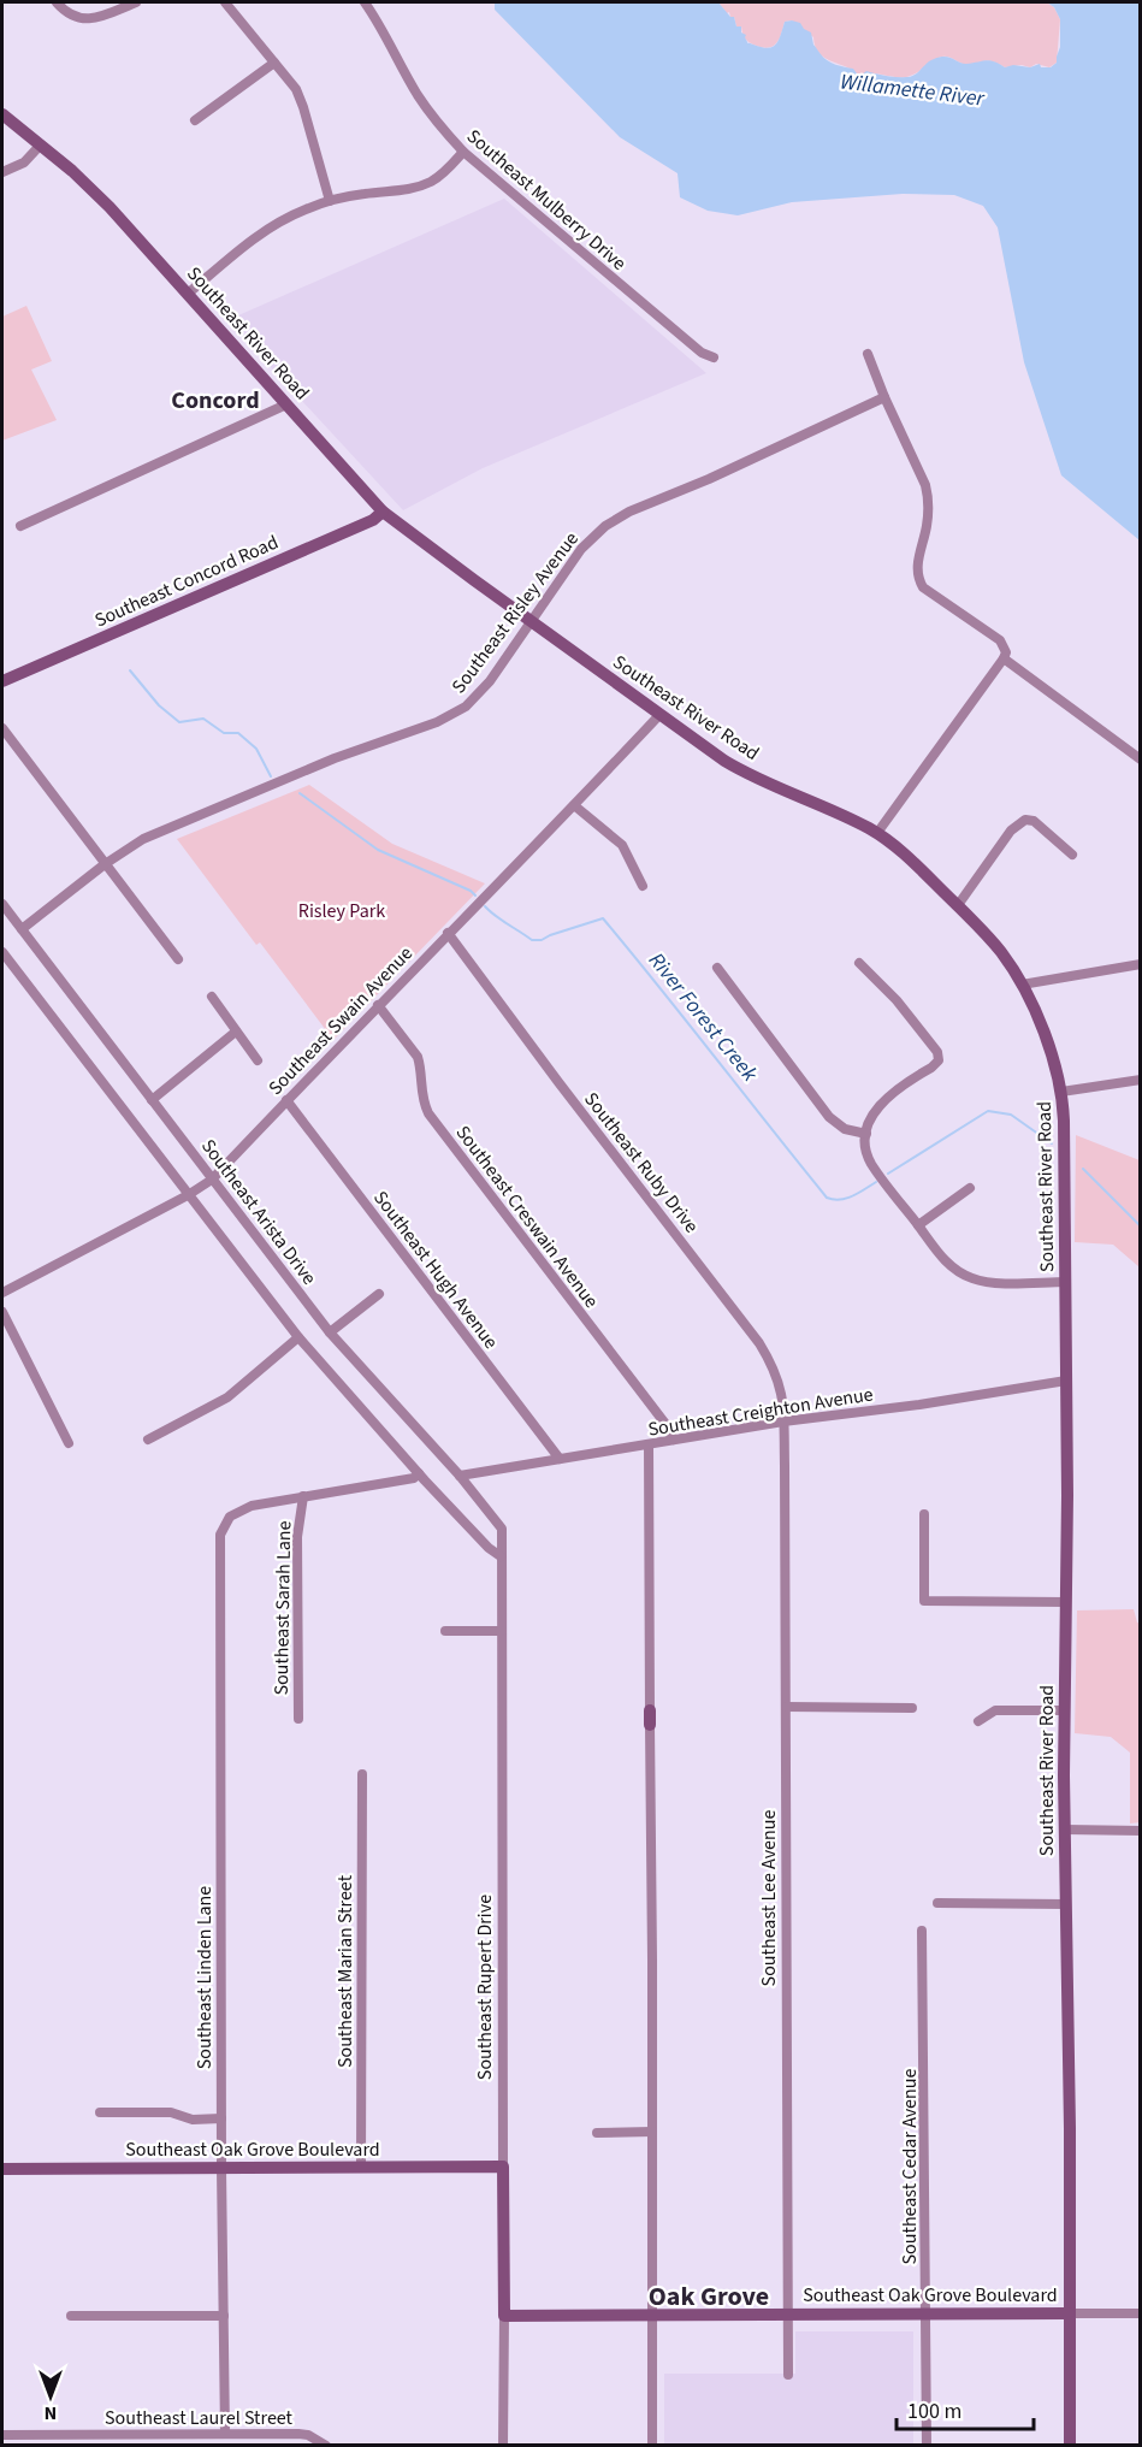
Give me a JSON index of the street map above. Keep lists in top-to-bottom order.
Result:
{
  "streets": {
    "street": [
      "Southeast Mulberry Drive",
      "Southeast River Road",
      "Southeast Concord Road",
      "Southeast Risley Avenue",
      "Southeast Swain Avenue",
      "Southeast Ruby Drive",
      "Southeast Arista Drive",
      "Southeast Creswain Avenue",
      "Southeast Hugh Avenue",
      "Southeast Creighton Avenue",
      "Southeast Sarah Lane",
      "Southeast Lee Avenue",
      "Southeast Marian Street",
      "Southeast Linden Lane",
      "Southeast Rupert Drive",
      "Southeast Oak Grove Boulevard",
      "Southeast Cedar Avenue",
      "Southeast Laurel Street"
    ]
  },
  "crossings": [
    ["Southeast River Road", "Southeast Concord Road"],
    ["Southeast River Road", "Southeast Risley Avenue"],
    ["Southeast River Road", "Southeast Swain Avenue"],
    ["Southeast River Road", "Southeast Creighton Avenue"],
    ["Southeast River Road", "Southeast Oak Grove Boulevard"],
    ["Southeast Risley Avenue", "Southeast Arista Drive"],
    ["Southeast Swain Avenue", "Southeast Ruby Drive"],
    ["Southeast Swain Avenue", "Southeast Arista Drive"],
    ["Southeast Swain Avenue", "Southeast Creswain Avenue"],
    ["Southeast Swain Avenue", "Southeast Hugh Avenue"],
    ["Southeast Ruby Drive", "Southeast Creighton Avenue"],
    ["Southeast Ruby Drive", "Southeast Lee Avenue"],
    ["Southeast Arista Drive", "Southeast Creighton Avenue"],
    ["Southeast Arista Drive", "Southeast Rupert Drive"],
    ["Southeast Creswain Avenue", "Southeast Creighton Avenue"],
    ["Southeast Hugh Avenue", "Southeast Creighton Avenue"],
    ["Southeast Creighton Avenue", "Southeast Lee Avenue"],
    ["Southeast Sarah Lane", "Southeast Linden Lane"],
    ["Southeast Lee Avenue", "Southeast Oak Grove Boulevard"],
    ["Southeast Marian Street", "Southeast Oak Grove Boulevard"],
    ["Southeast Linden Lane", "Southeast Oak Grove Boulevard"],
    ["Southeast Linden Lane", "Southeast Laurel Street"],
    ["Southeast Rupert Drive", "Southeast Oak Grove Boulevard"],
    ["Southeast Oak Grove Boulevard", "Southeast Cedar Avenue"]
  ],
  "districts": ["Concord", "Oak Grove"],
  "water": ["Willamette River", "River Forest Creek"],
  "parks": ["Risley Park"],
  "scale_bar": "100 m",
  "north": "bottom"
}
